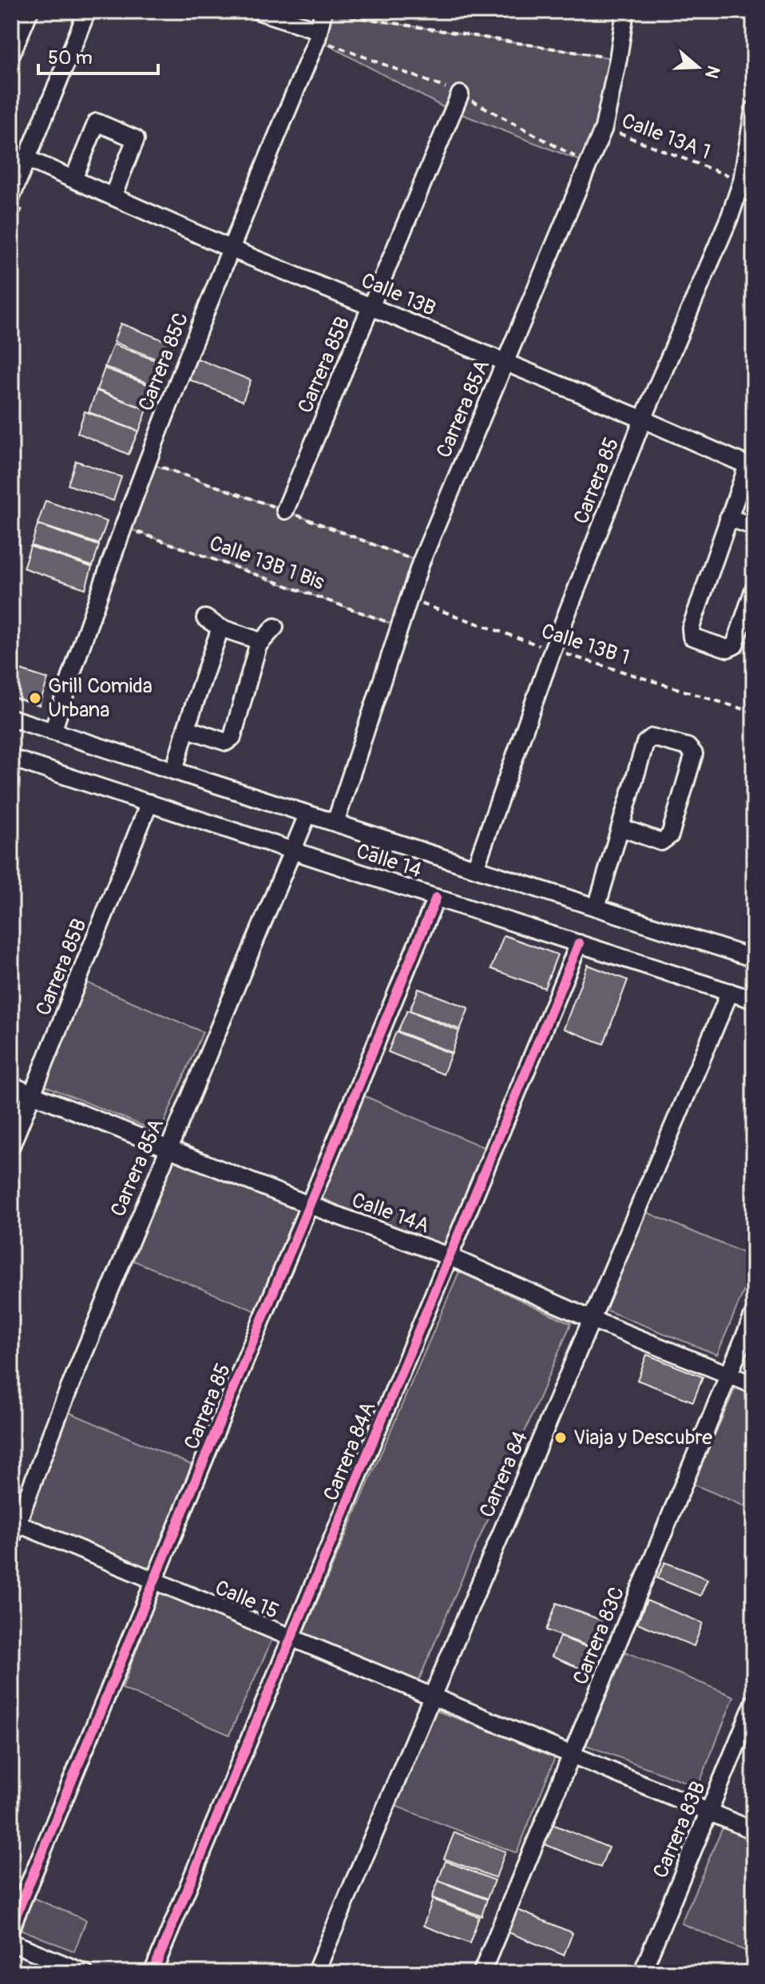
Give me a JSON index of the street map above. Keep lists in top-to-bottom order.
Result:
{
  "streets": {
    "street": [
      "Calle 13B",
      "Carrera 85C",
      "Carrera 85B",
      "Carrera 85A",
      "Carrera 85",
      "Calle 14",
      "Calle 14A",
      "Carrera 84A",
      "Carrera 84",
      "Calle 15",
      "Carrera 83C",
      "Carrera 83B"
    ],
    "path": ["Calle 13A 1", "Calle 13B 1 Bis", "Calle 13B 1"]
  },
  "crossings": [
    ["Calle 13A 1", "Carrera 85A"],
    ["Calle 13A 1", "Carrera 85"],
    ["Calle 13B", "Carrera 85C"],
    ["Calle 13B", "Carrera 85B"],
    ["Calle 13B", "Carrera 85A"],
    ["Calle 13B", "Carrera 85"],
    ["Carrera 85C", "Calle 13B 1 Bis"],
    ["Carrera 85C", "Calle 14"],
    ["Carrera 85B", "Calle 14"],
    ["Carrera 85B", "Calle 14A"],
    ["Carrera 85A", "Calle 13B 1 Bis"],
    ["Carrera 85A", "Calle 13B 1"],
    ["Carrera 85A", "Calle 14"],
    ["Carrera 85A", "Calle 14A"],
    ["Carrera 85A", "Calle 15"],
    ["Carrera 85", "Calle 13B 1"],
    ["Carrera 85", "Calle 14"],
    ["Carrera 85", "Calle 14A"],
    ["Carrera 85", "Calle 15"],
    ["Calle 14", "Carrera 84A"],
    ["Calle 14", "Carrera 84"],
    ["Calle 14A", "Carrera 84A"],
    ["Calle 14A", "Carrera 84"],
    ["Calle 14A", "Carrera 83C"],
    ["Carrera 84A", "Calle 15"],
    ["Carrera 84", "Calle 15"],
    ["Calle 15", "Carrera 83C"],
    ["Calle 15", "Carrera 83B"]
  ],
  "places": ["Grill Comida Urbana", "Viaja y Descubre"],
  "scale_bar": "50 m",
  "north": "right"
}
